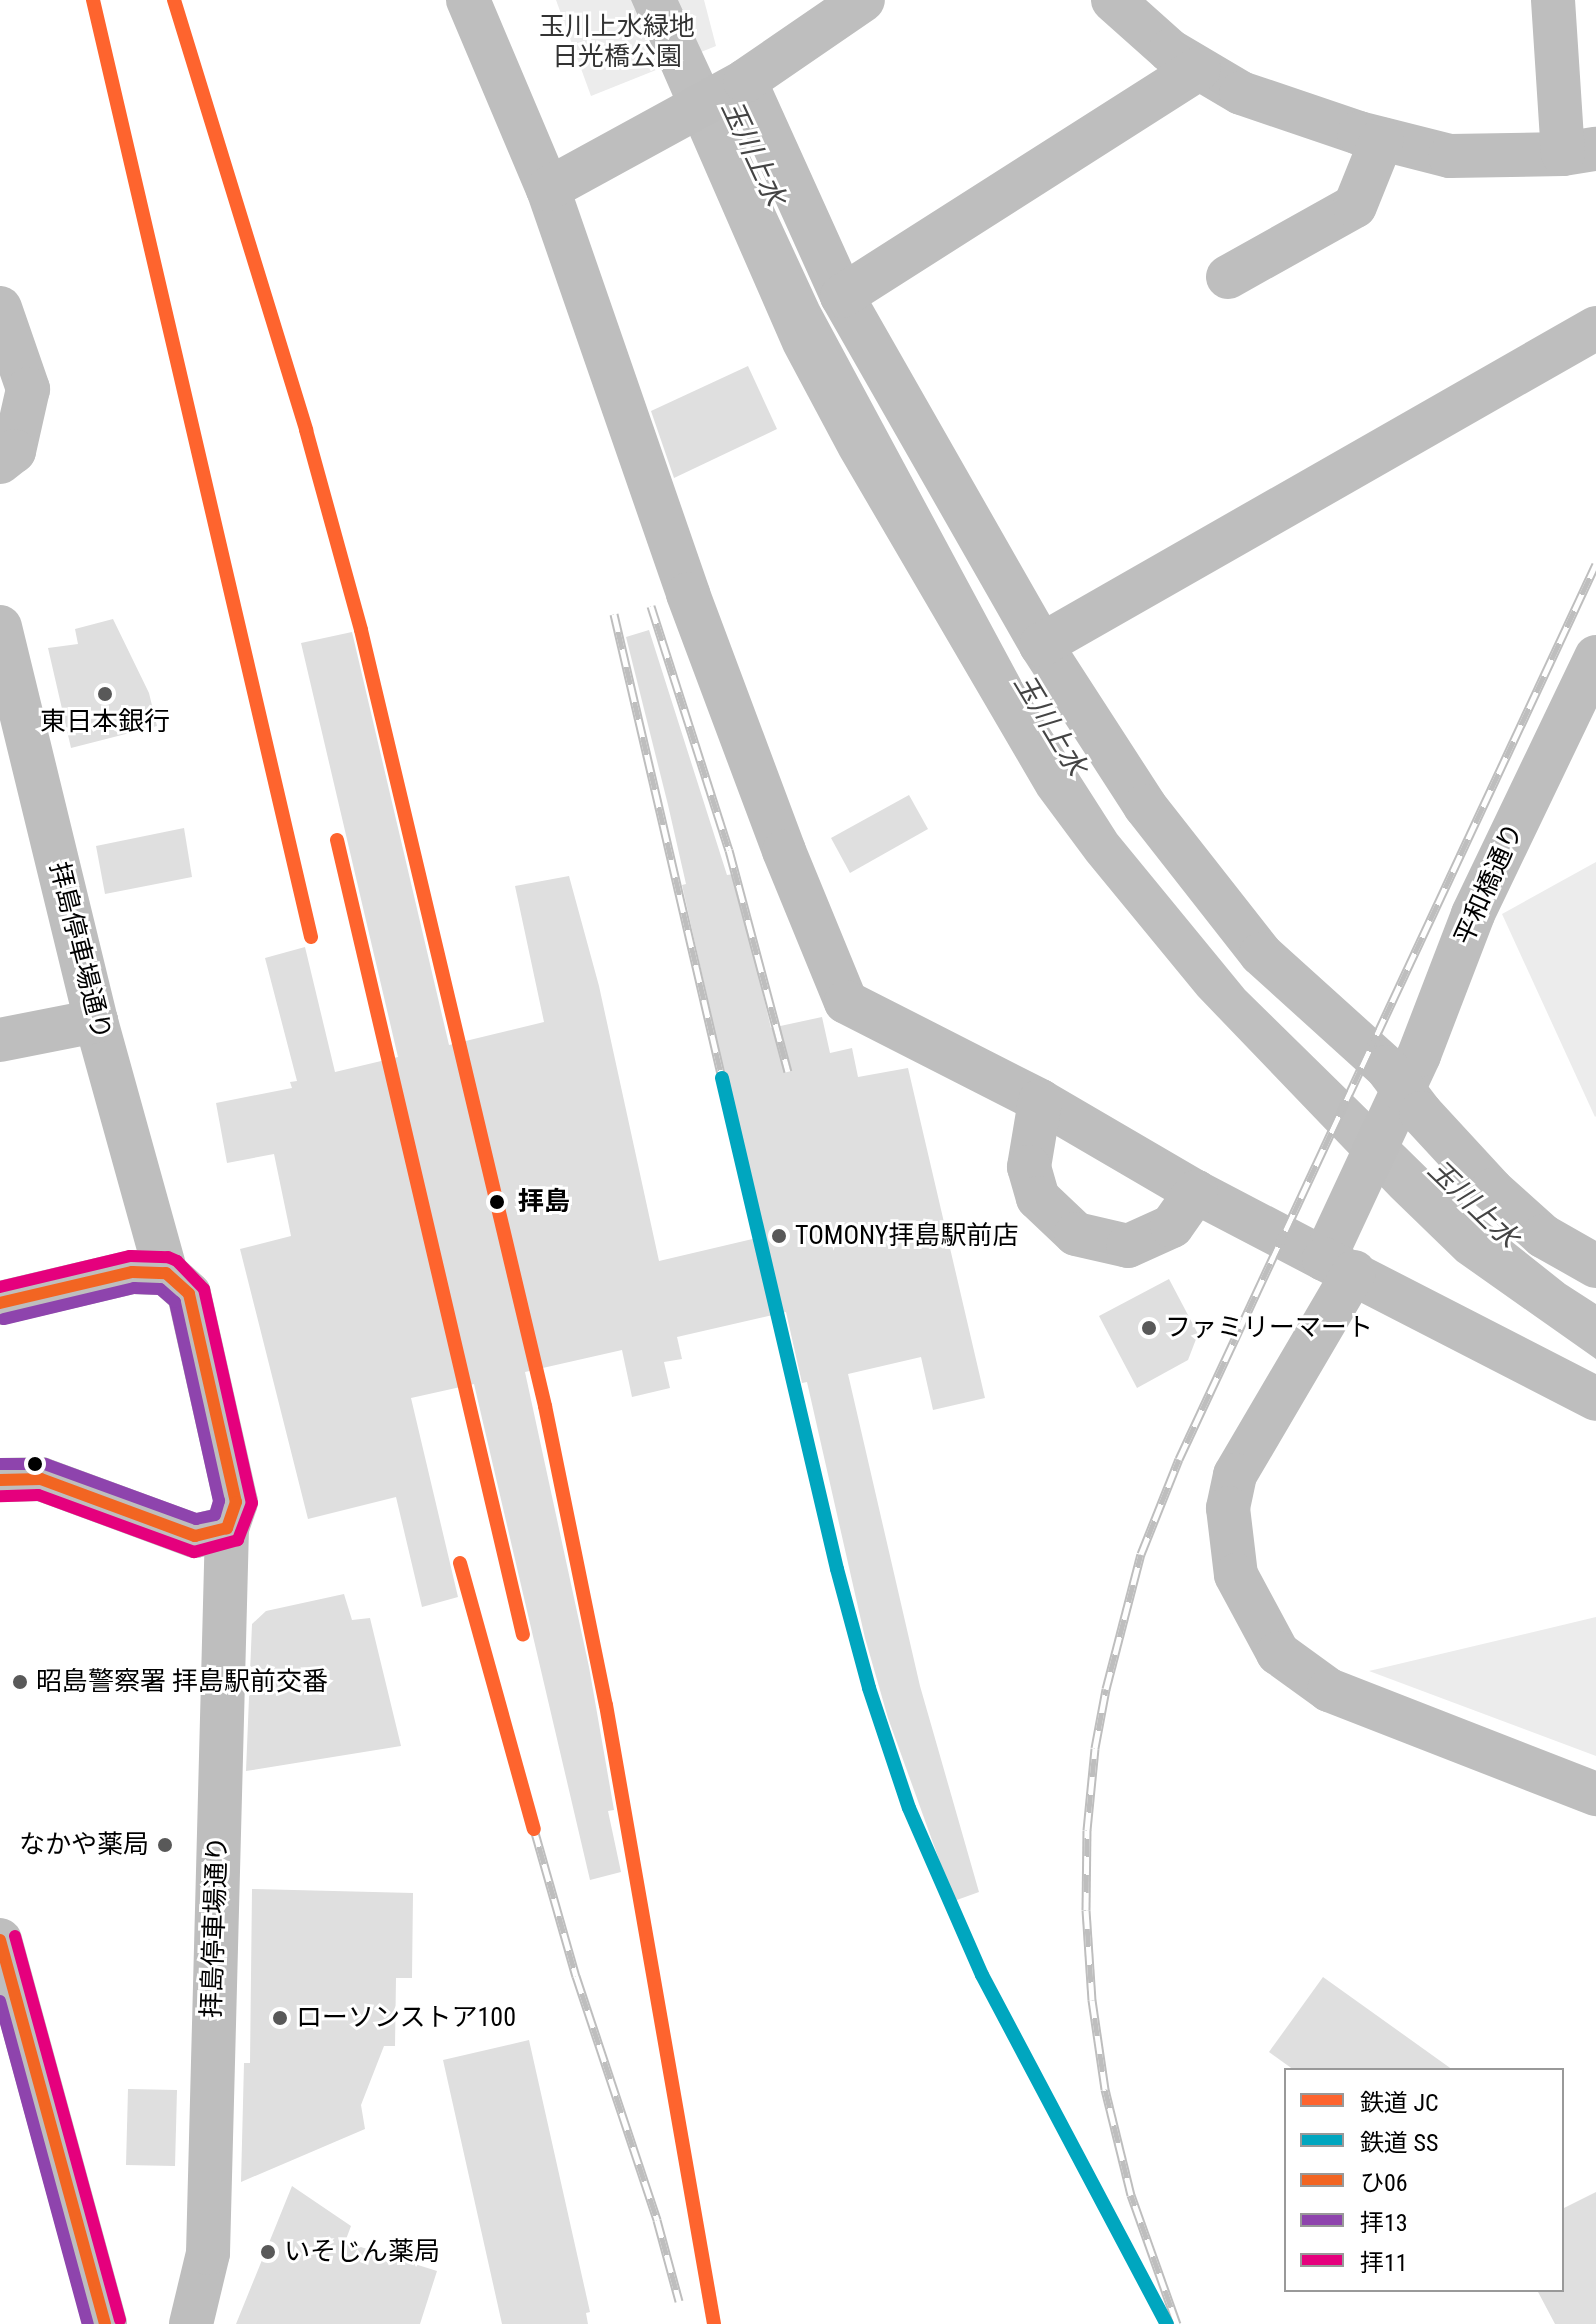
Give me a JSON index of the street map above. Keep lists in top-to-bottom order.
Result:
{
  "streets": {
    "street": ["平和橋通り", "拝島停車場通り"]
  },
  "water": ["玉川上水"],
  "parks": ["玉川上水緑地 日光橋公園"],
  "places": [
    "東日本銀行",
    "拝島",
    "TOMONY拝島駅前店",
    "ファミリーマート",
    "昭島警察署 拝島駅前交番",
    "なかや薬局",
    "ローソンストア100",
    "いそじん薬局"
  ],
  "lines": [
    "rail line JC",
    "rail line SS",
    "transit line 拝11",
    "transit line ひ06",
    "transit line 拝13"
  ],
  "legend": [
    "鉄道 JC",
    "鉄道 SS",
    "ひ06",
    "拝13",
    "拝11"
  ]
}
